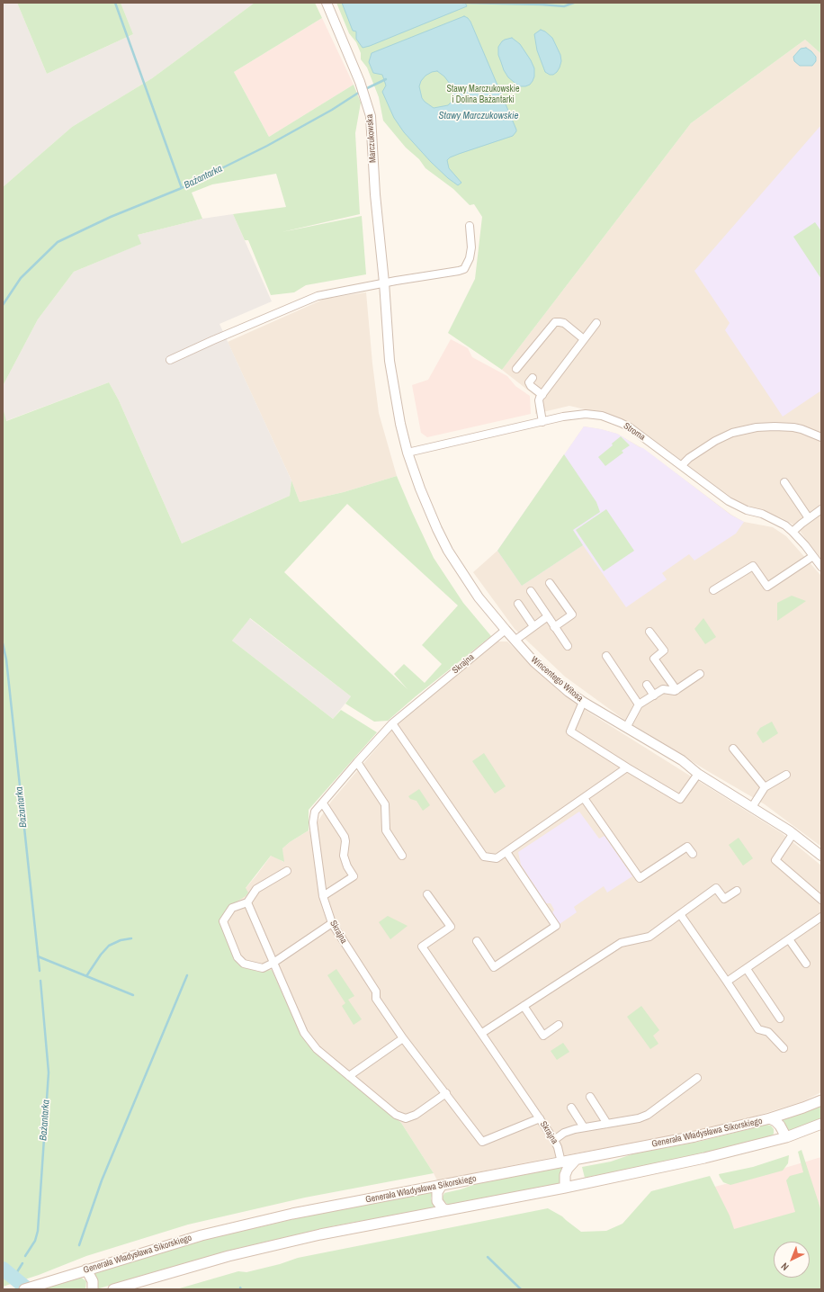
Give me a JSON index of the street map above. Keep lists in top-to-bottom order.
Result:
{
  "streets": {
    "main road": ["Generała Władysława Sikorskiego"],
    "street": [
      "Marczukowska",
      "Stroma",
      "Skrajna",
      "Wincentego Witosa"
    ]
  },
  "crossings": [
    ["Marczukowska", "Stroma"],
    ["Marczukowska", "Wincentego Witosa"],
    ["Stroma", "Wincentego Witosa"],
    ["Skrajna", "Wincentego Witosa"],
    ["Skrajna", "Generała Władysława Sikorskiego"]
  ],
  "water": ["Stawy Marczukowskie", "Bażantarka"],
  "parks": ["Stawy Marczukowskie i Dolina Bażantarki"],
  "north": "bottom left"
}
